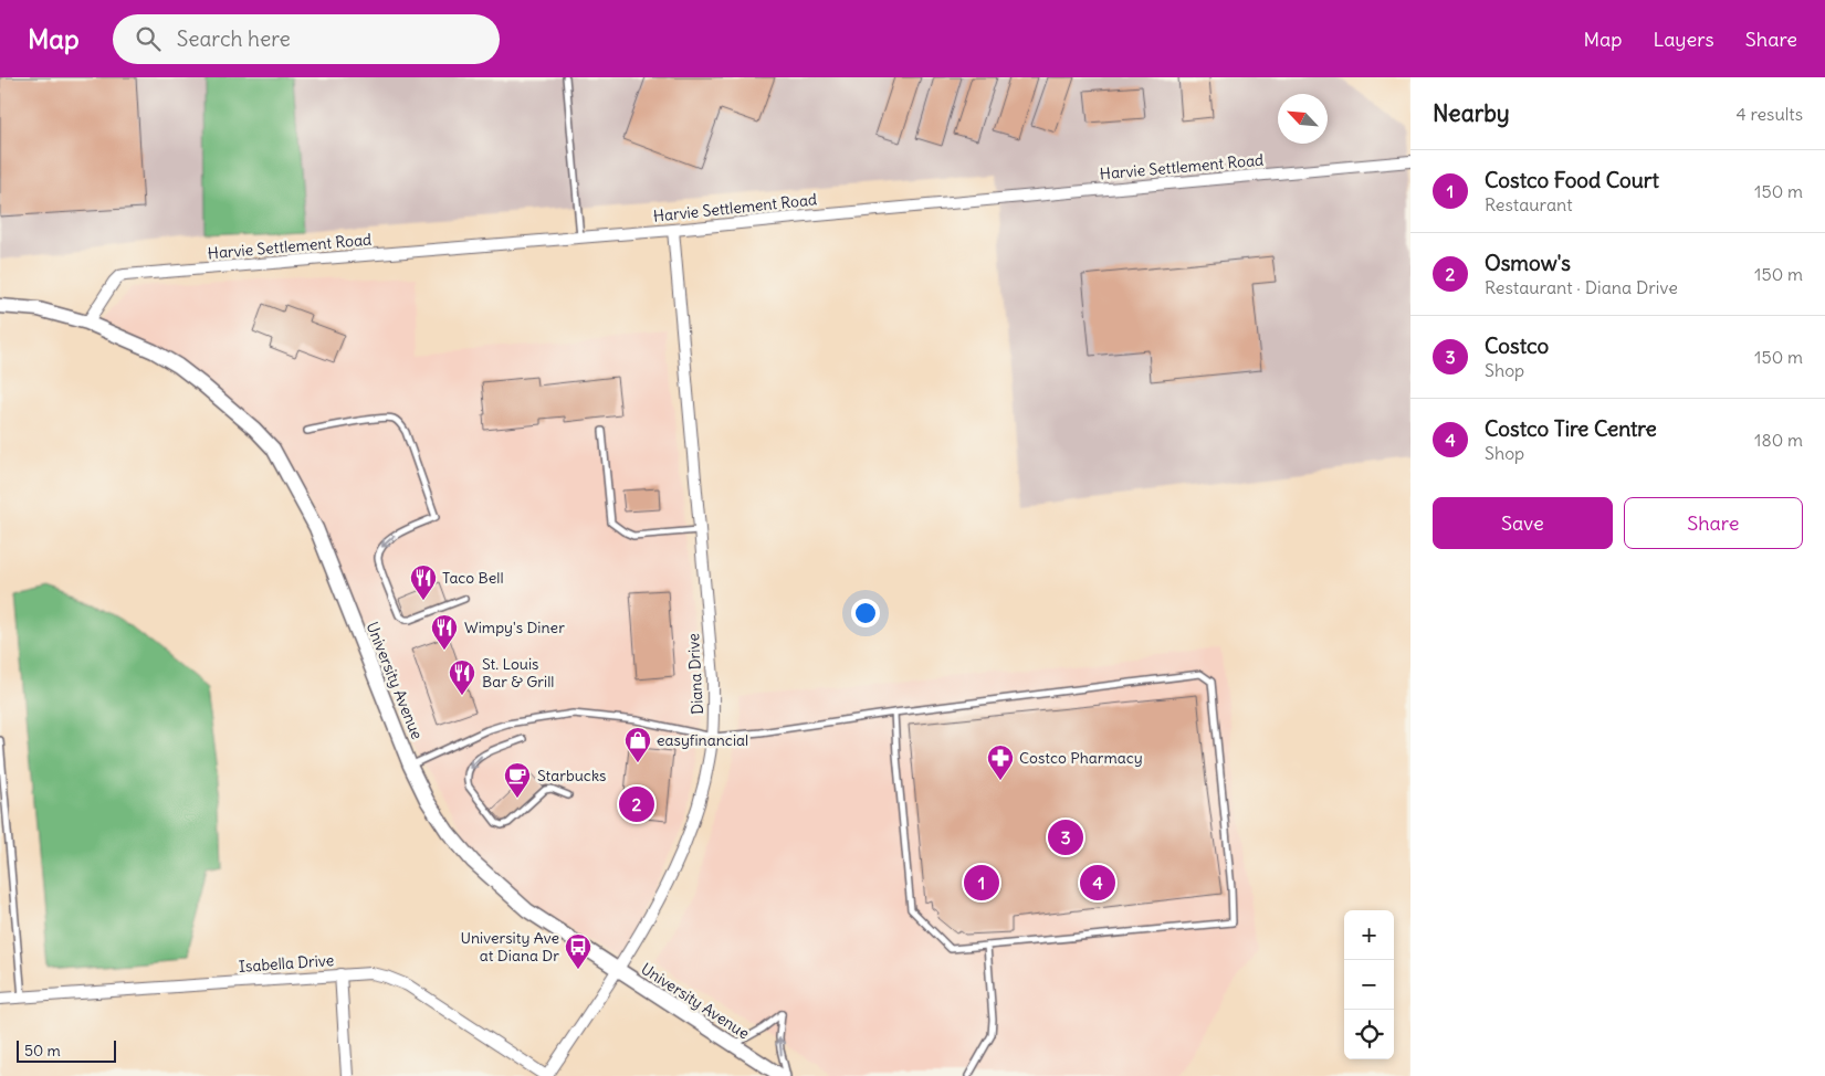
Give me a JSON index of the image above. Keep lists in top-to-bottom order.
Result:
{
  "streets": {
    "street": [
      "Harvie Settlement Road",
      "Diana Drive",
      "University Avenue",
      "Isabella Drive"
    ]
  },
  "crossings": [
    ["Harvie Settlement Road", "Diana Drive"],
    ["Harvie Settlement Road", "University Avenue"],
    ["Diana Drive", "University Avenue"],
    ["Diana Drive", "Isabella Drive"]
  ],
  "places": {
    "restaurant": ["Taco Bell", "Wimpy's Diner", "St. Louis Bar & Grill"],
    "shop": ["easyfinancial"],
    "pharmacy": ["Costco Pharmacy"],
    "cafe": ["Starbucks"],
    "bus stop": ["University Ave at Diana Dr"]
  },
  "scale_bar": "50 m",
  "north": "top left",
  "page": {
    "header": "Map",
    "search": "Search here",
    "nav": ["Map", "Layers", "Share"],
    "heading": ["Nearby", "4 results"],
    "list": [
      {
        "mark": "1",
        "name": "Costco Food Court",
        "note": "Restaurant",
        "value": "150 m"
      },
      {
        "mark": "2",
        "name": "Osmow's",
        "note": "Restaurant · Diana Drive",
        "value": "150 m"
      },
      {
        "mark": "3",
        "name": "Costco",
        "note": "Shop",
        "value": "150 m"
      },
      {
        "mark": "4",
        "name": "Costco Tire Centre",
        "note": "Shop",
        "value": "180 m"
      }
    ],
    "buttons": ["Save", "Share"],
    "pins": [
      "2",
      "3",
      "1",
      "4"
    ],
    "map_buttons": ["+", "−"],
    "scale": "50 m"
  }
}
